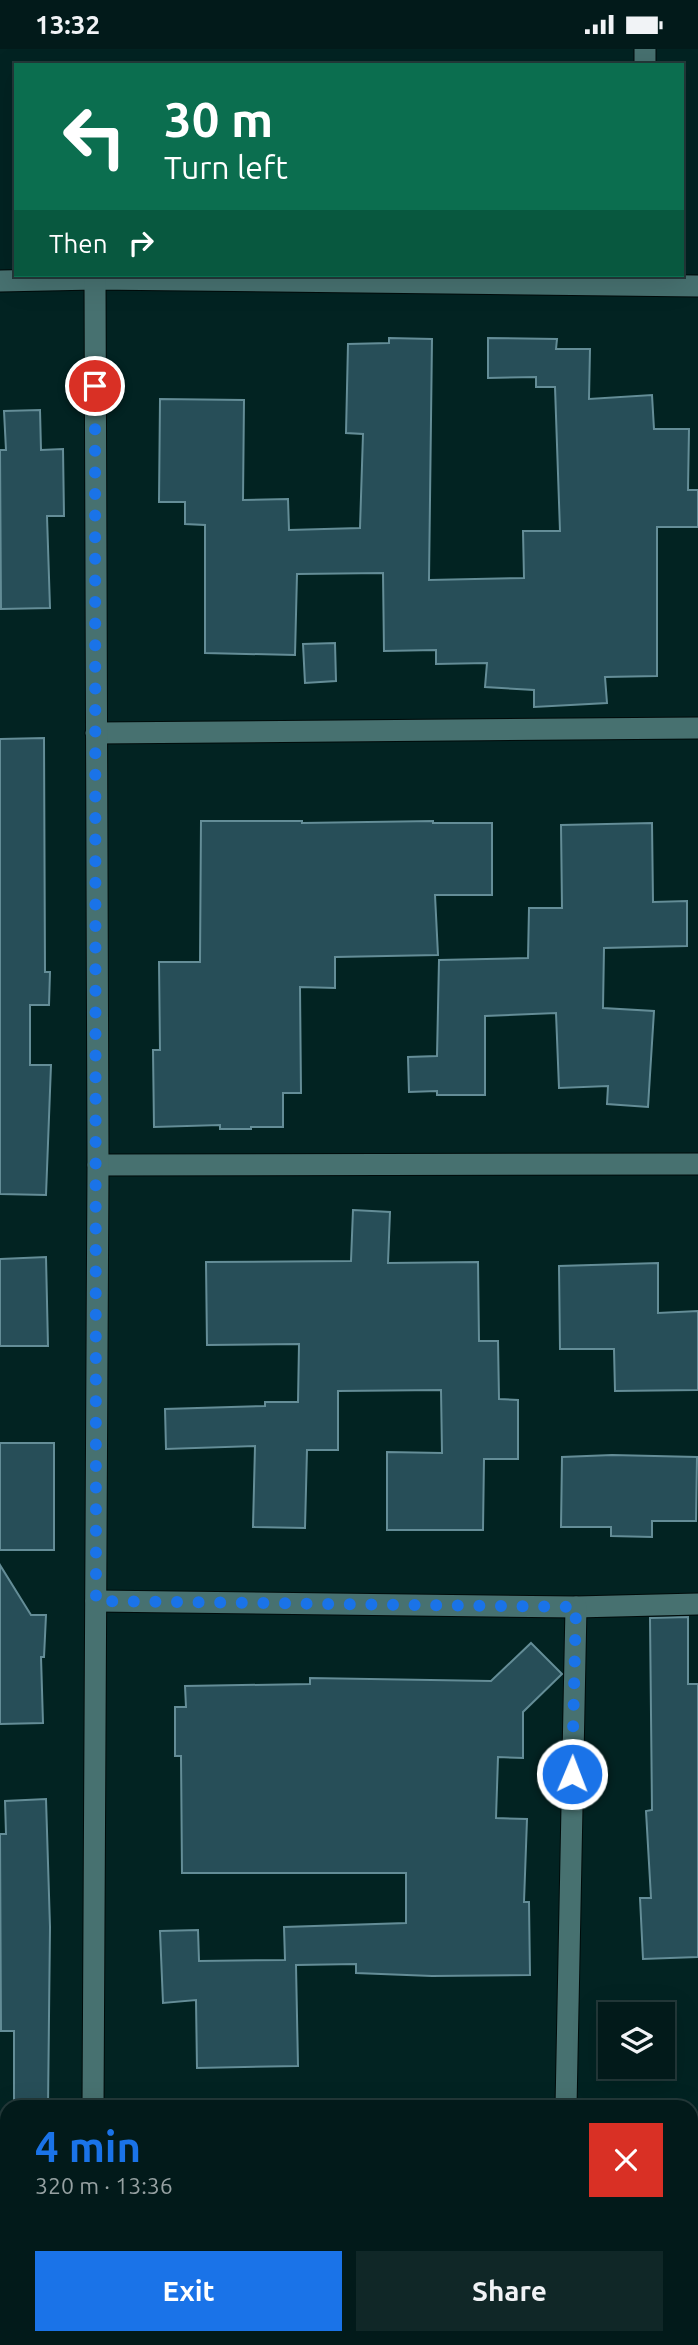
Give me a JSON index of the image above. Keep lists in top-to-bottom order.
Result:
{
  "page": {
    "status": "13:32",
    "turn": ["30 m", "Turn left"],
    "then": "Then",
    "heading": ["4 min", "320 m · 13:36"],
    "buttons": ["Exit", "Share"]
  }
}
